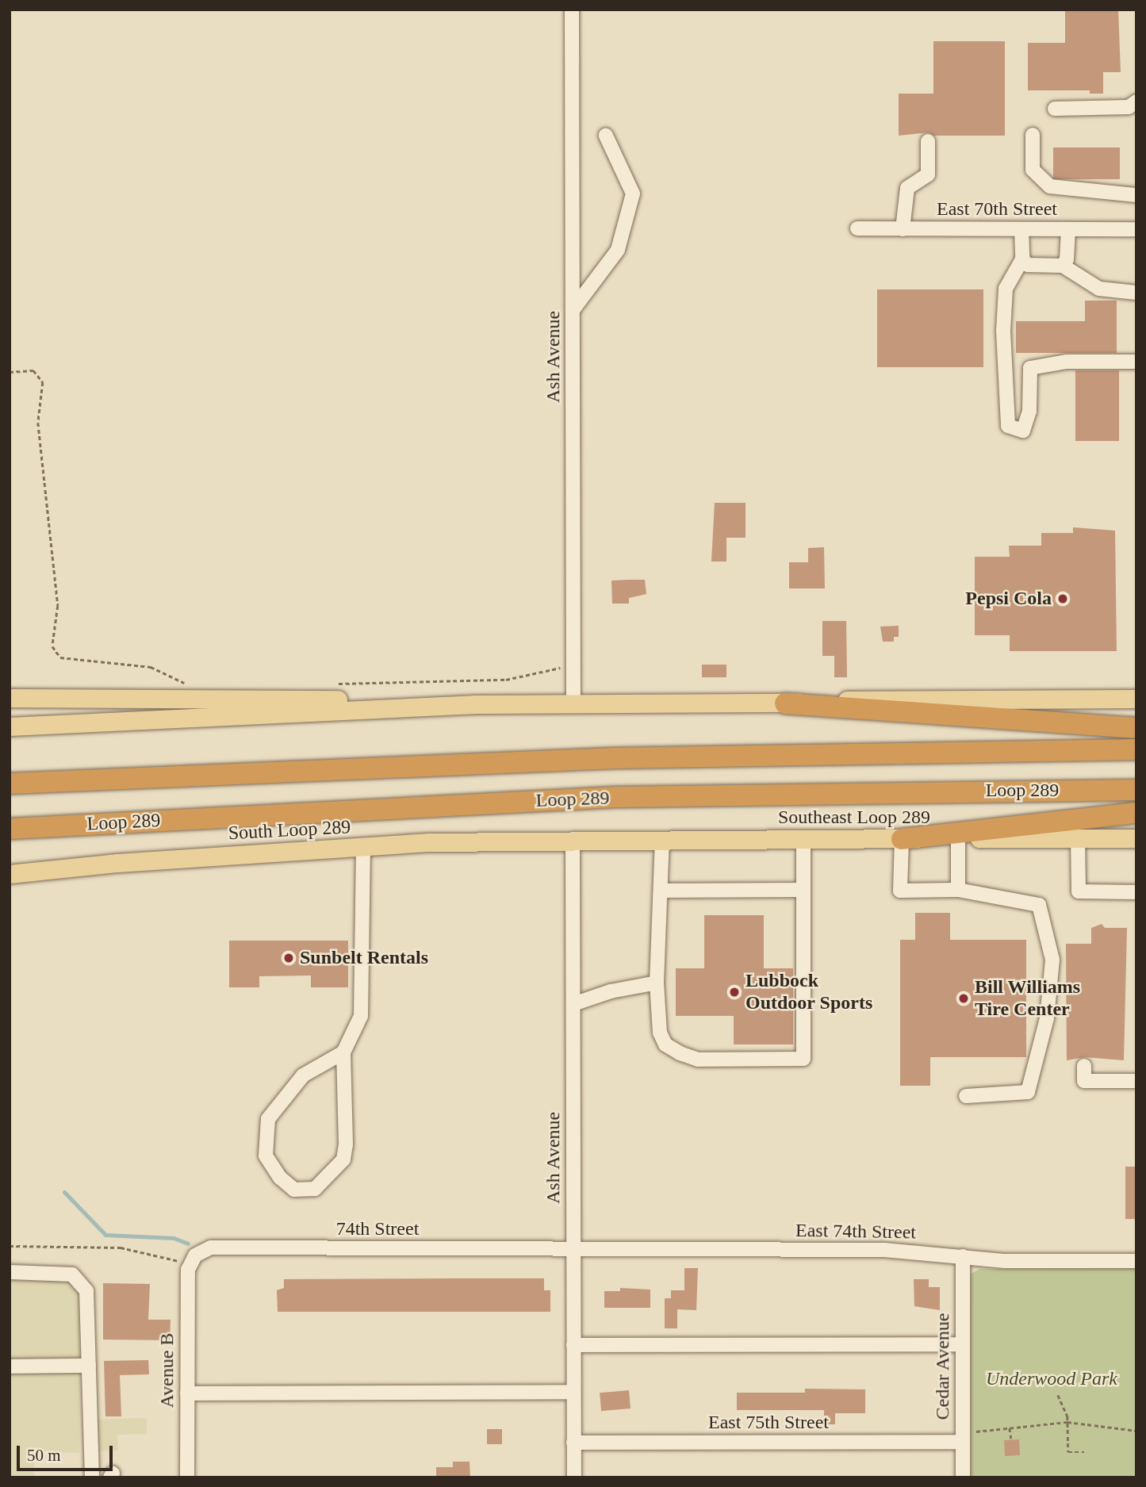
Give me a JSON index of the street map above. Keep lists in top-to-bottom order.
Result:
{
  "streets": {
    "highway": ["Loop 289"],
    "main road": ["Southeast Loop 289", "South Loop 289"],
    "street": [
      "East 70th Street",
      "Ash Avenue",
      "74th Street",
      "East 74th Street",
      "Cedar Avenue",
      "Avenue B",
      "East 75th Street"
    ]
  },
  "crossings": [
    ["Ash Avenue", "Southeast Loop 289"],
    ["Ash Avenue", "South Loop 289"],
    ["Ash Avenue", "74th Street"],
    ["Ash Avenue", "East 74th Street"],
    ["Ash Avenue", "East 75th Street"],
    ["Southeast Loop 289", "South Loop 289"],
    ["74th Street", "East 74th Street"],
    ["74th Street", "Avenue B"],
    ["East 74th Street", "Cedar Avenue"],
    ["Cedar Avenue", "East 75th Street"]
  ],
  "parks": ["Underwood Park"],
  "places": [
    "Pepsi Cola",
    "Sunbelt Rentals",
    "Lubbock Outdoor Sports",
    "Bill Williams Tire Center"
  ],
  "scale_bar": "50 m"
}
